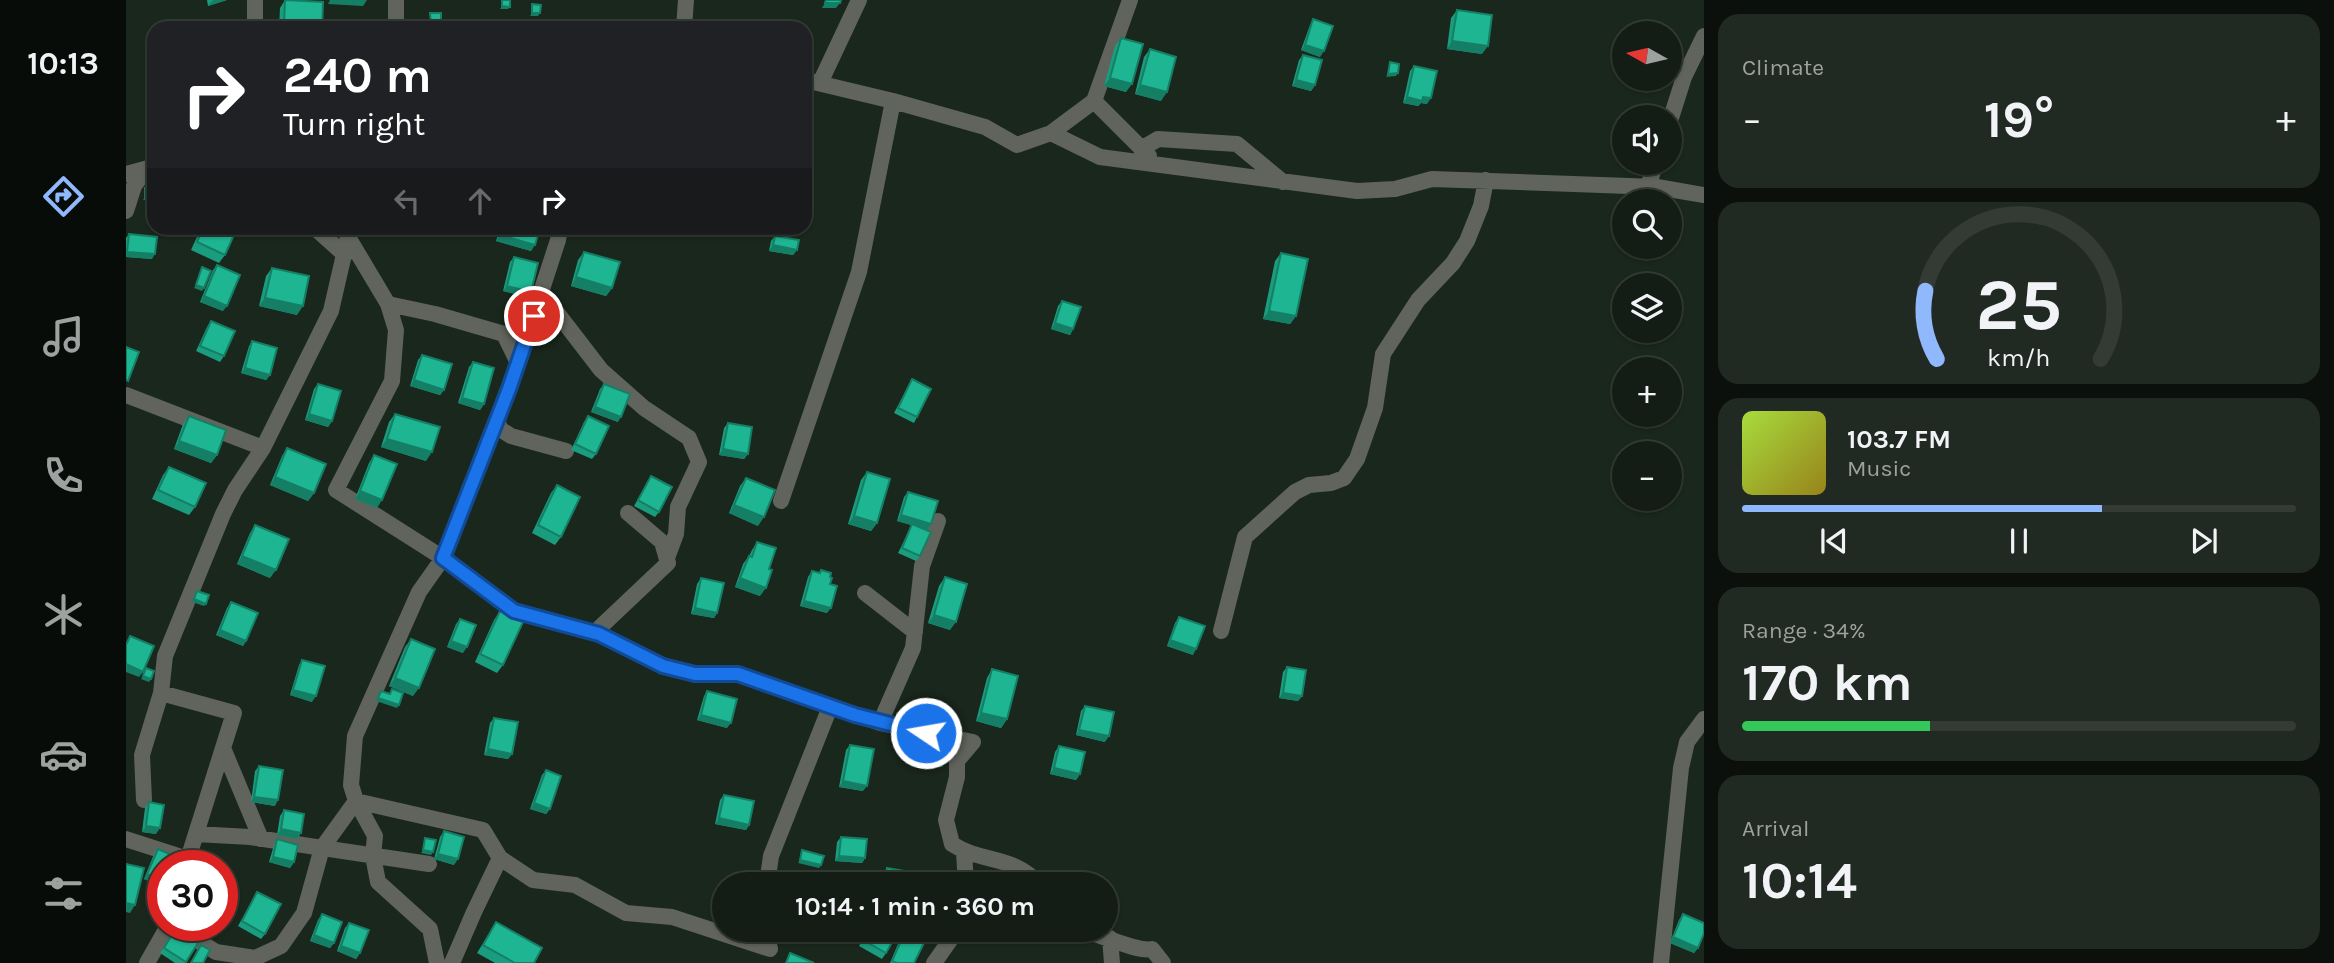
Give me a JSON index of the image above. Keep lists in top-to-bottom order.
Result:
{
  "north": "left",
  "page": {
    "tabs": "10:13",
    "tile": [
      "Climate",
      ["Range · 34%", "170 km"],
      ["Arrival", "10:14"]
    ],
    "map_buttons": ["+", "−"],
    "turn": ["240 m", "Turn right"],
    "heat": ["−", "19°", "+"],
    "song": ["103.7 FM", "Music"],
    "limit": "30",
    "trip": "10:14 · 1 min · 360 m",
    "gauge": ["25", "km/h"]
  }
}
